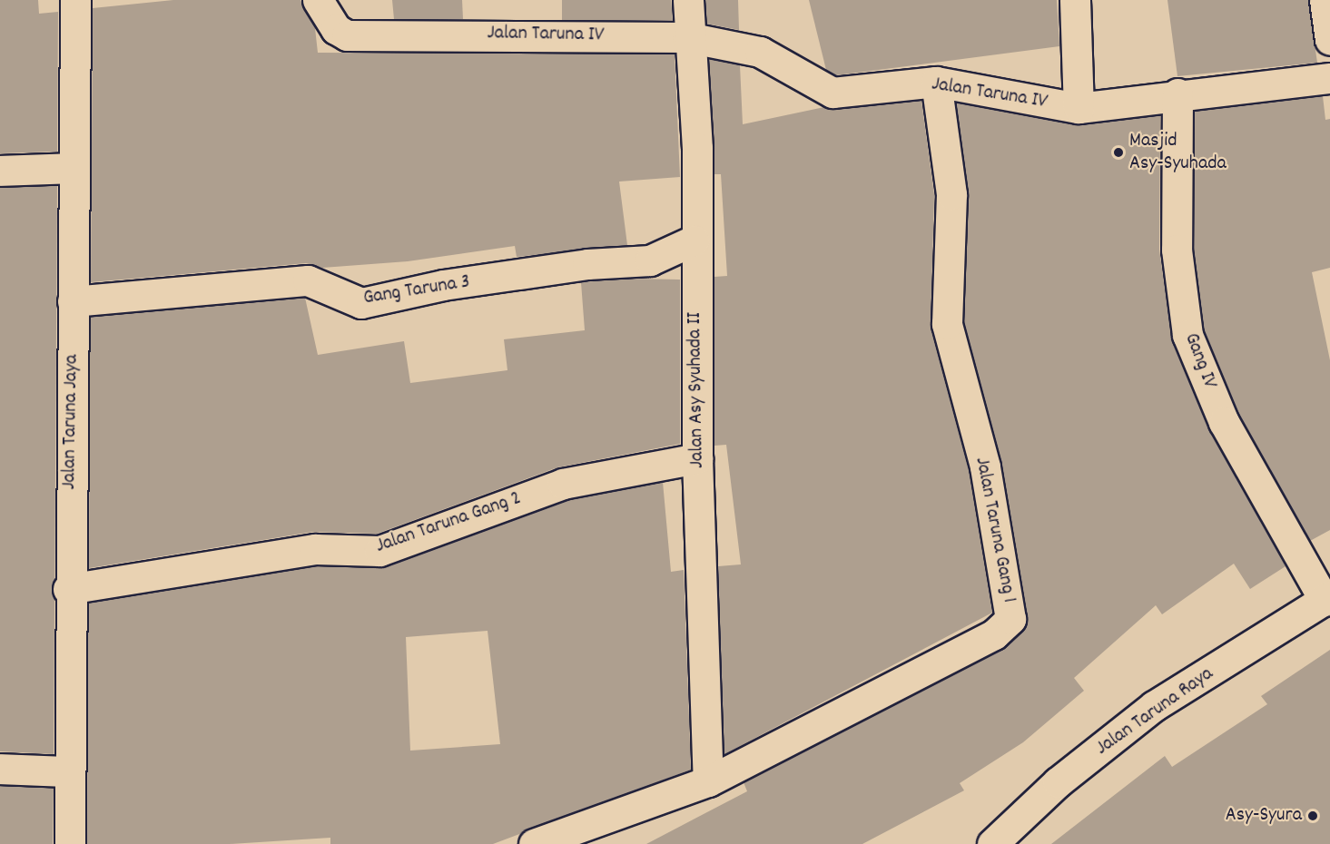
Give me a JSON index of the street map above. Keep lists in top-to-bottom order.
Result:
{
  "streets": {
    "street": [
      "Jalan Taruna IV",
      "Gang Taruna 3",
      "Gang IV",
      "Jalan Asy Syuhada II",
      "Jalan Taruna Jaya",
      "Jalan Taruna Gang 2",
      "Jalan Taruna Gang 1",
      "Jalan Taruna Raya"
    ]
  },
  "crossings": [
    ["Jalan Taruna IV", "Gang IV"],
    ["Jalan Taruna IV", "Jalan Asy Syuhada II"],
    ["Jalan Taruna IV", "Jalan Taruna Gang 1"],
    ["Gang Taruna 3", "Jalan Asy Syuhada II"],
    ["Gang Taruna 3", "Jalan Taruna Jaya"],
    ["Gang IV", "Jalan Taruna Raya"],
    ["Jalan Asy Syuhada II", "Jalan Taruna Gang 2"],
    ["Jalan Asy Syuhada II", "Jalan Taruna Gang 1"],
    ["Jalan Taruna Jaya", "Jalan Taruna Gang 2"]
  ],
  "places": ["Masjid Asy-Syuhada", "Asy-Syura"]
}
